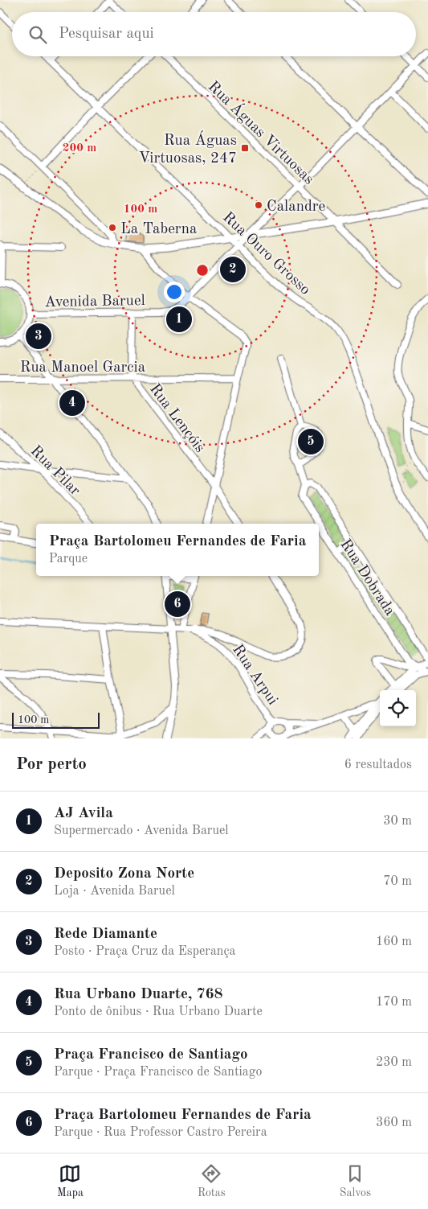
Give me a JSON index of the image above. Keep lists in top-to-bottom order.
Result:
{
  "streets": {
    "street": [
      "Rua Águas Virtuosas",
      "Rua Ouro Grosso",
      "Avenida Baruel",
      "Rua Manoel Garcia",
      "Rua Lençóis",
      "Rua Pilar",
      "Rua Dobrada",
      "Rua Arpui"
    ]
  },
  "crossings": [
    ["Rua Águas Virtuosas", "Avenida Baruel"],
    ["Rua Ouro Grosso", "Avenida Baruel"],
    ["Avenida Baruel", "Rua Lençóis"],
    ["Rua Manoel Garcia", "Rua Lençóis"]
  ],
  "places": {
    "transit": ["Rua Águas Virtuosas, 247"],
    "other": ["Calandre", "La Taberna"]
  },
  "scale_bar": "100 m",
  "page": {
    "search": "Pesquisar aqui",
    "pins": [
      "2",
      "1",
      "3",
      "4",
      "5",
      "6"
    ],
    "popup": ["Praça Bartolomeu Fernandes de Faria", "Parque"],
    "scale": "100 m",
    "heading": ["Por perto", "6 resultados"],
    "list": [
      {
        "mark": "1",
        "name": "AJ Avila",
        "note": "Supermercado · Avenida Baruel",
        "value": "30 m"
      },
      {
        "mark": "2",
        "name": "Deposito Zona Norte",
        "note": "Loja · Avenida Baruel",
        "value": "70 m"
      },
      {
        "mark": "3",
        "name": "Rede Diamante",
        "note": "Posto · Praça Cruz da Esperança",
        "value": "160 m"
      },
      {
        "mark": "4",
        "name": "Rua Urbano Duarte, 768",
        "note": "Ponto de ônibus · Rua Urbano Duarte",
        "value": "170 m"
      },
      {
        "mark": "5",
        "name": "Praça Francisco de Santiago",
        "note": "Parque · Praça Francisco de Santiago",
        "value": "230 m"
      },
      {
        "mark": "6",
        "name": "Praça Bartolomeu Fernandes de Faria",
        "note": "Parque · Rua Professor Castro Pereira",
        "value": "360 m"
      }
    ],
    "nav": ["Mapa", "Rotas", "Salvos"]
  },
  "rings": ["200 m", "100 m"]
}
